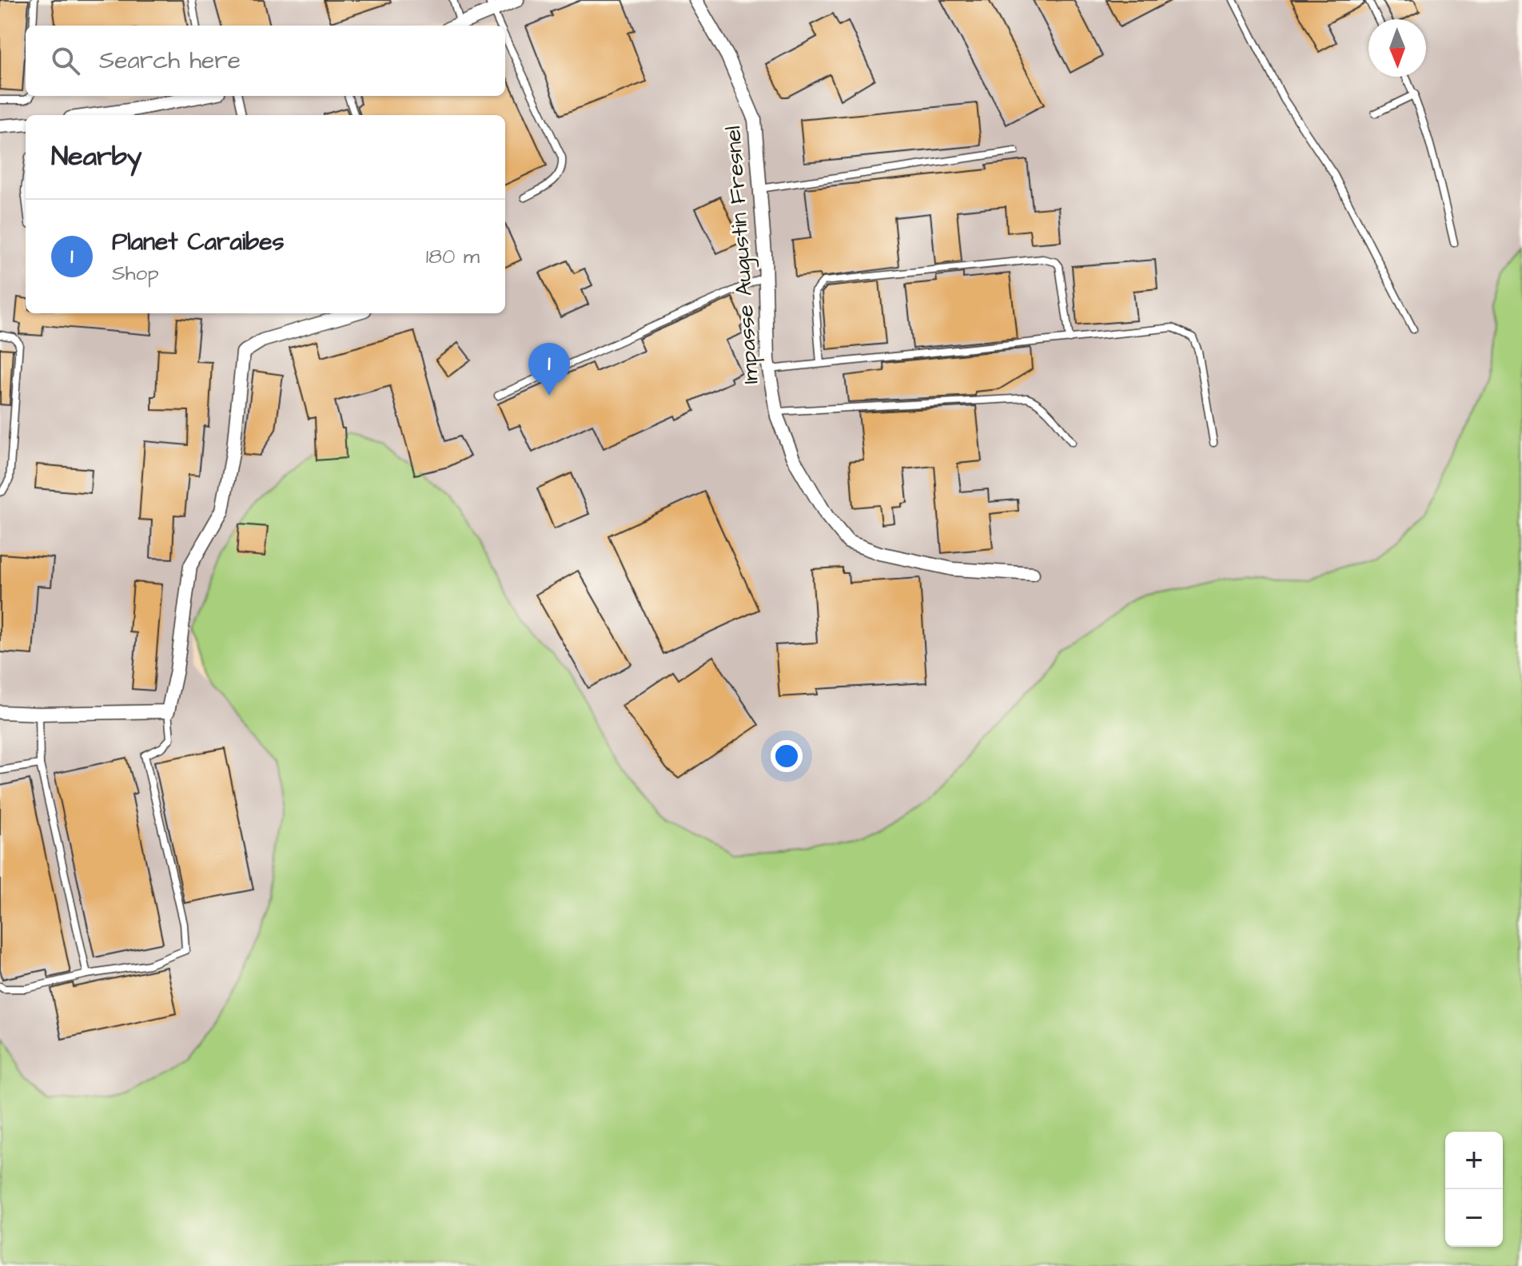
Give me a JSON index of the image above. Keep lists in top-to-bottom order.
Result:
{
  "streets": {
    "street": ["Impasse Augustin Fresnel"]
  },
  "north": "bottom",
  "page": {
    "search": "Search here",
    "heading": "Nearby",
    "list": [
      {
        "mark": "1",
        "name": "Planet Caraibes",
        "note": "Shop",
        "value": "180 m"
      }
    ],
    "pins": "1",
    "map_buttons": ["+", "−"]
  }
}
